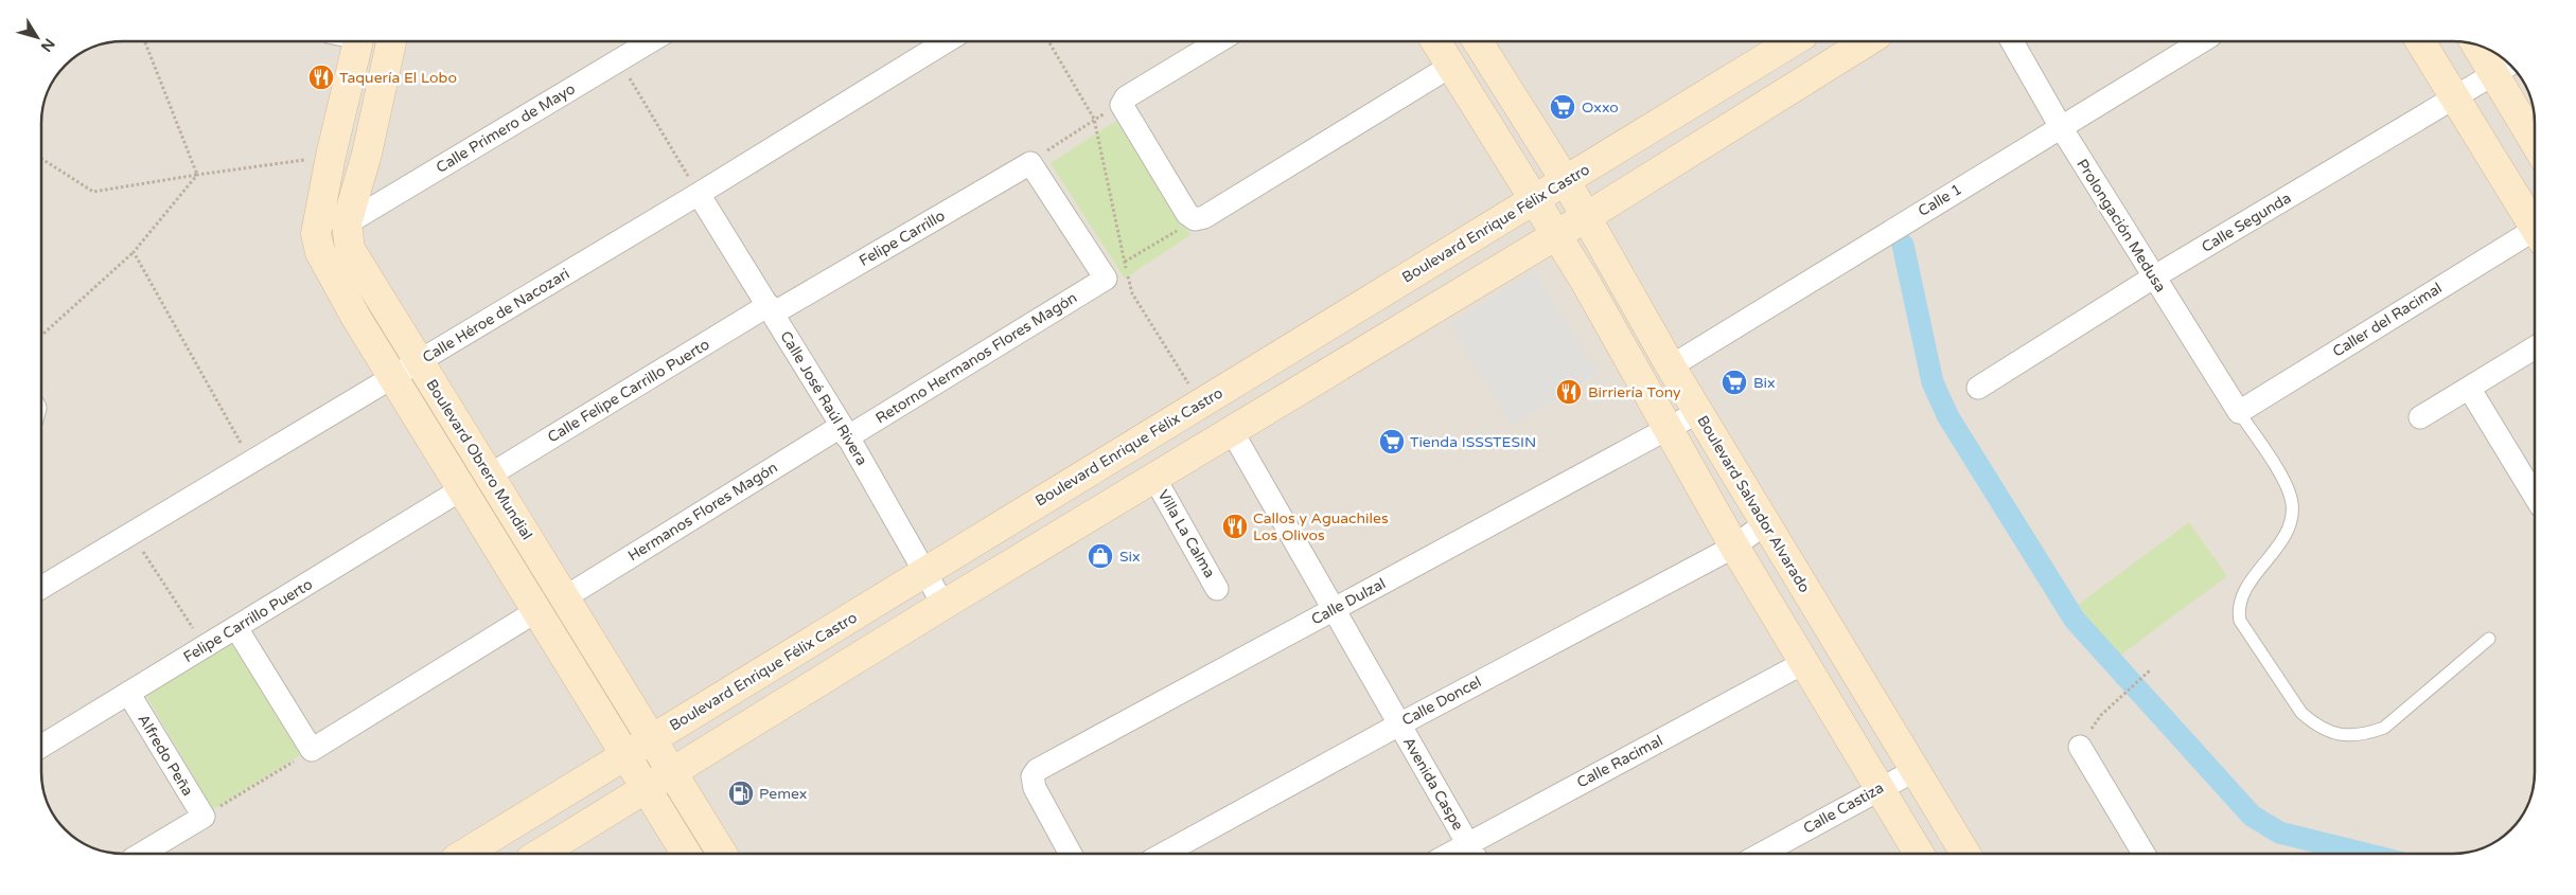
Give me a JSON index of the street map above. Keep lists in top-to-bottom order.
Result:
{
  "streets": {
    "street": [
      "Calle Primero de Mayo",
      "Calle 1",
      "Calle Segunda",
      "Boulevard Enrique Félix Castro",
      "Prolongación Medusa",
      "Felipe Carrillo",
      "Calle Héroe de Nacozari",
      "Caller del Racimal",
      "Retorno Hermanos Flores Magón",
      "Calle Felipe Carrillo Puerto",
      "Calle José Raúl Rivera",
      "Boulevard Obrero Mundial",
      "Boulevard Salvador Alvarado",
      "Hermanos Flores Magón",
      "Villa La Calma",
      "Calle Dulzal",
      "Felipe Carrillo Puerto",
      "Calle Doncel",
      "Alfredo Peña",
      "Calle Racimal",
      "Avenida Caspe",
      "Calle Castiza"
    ]
  },
  "crossings": [
    ["Calle Primero de Mayo", "Boulevard Obrero Mundial"],
    ["Calle 1", "Prolongación Medusa"],
    ["Calle 1", "Boulevard Salvador Alvarado"],
    ["Calle Segunda", "Prolongación Medusa"],
    ["Boulevard Enrique Félix Castro", "Calle José Raúl Rivera"],
    ["Boulevard Enrique Félix Castro", "Boulevard Obrero Mundial"],
    ["Boulevard Enrique Félix Castro", "Boulevard Salvador Alvarado"],
    ["Prolongación Medusa", "Caller del Racimal"],
    ["Felipe Carrillo", "Calle Felipe Carrillo Puerto"],
    ["Felipe Carrillo", "Calle José Raúl Rivera"],
    ["Calle Héroe de Nacozari", "Calle José Raúl Rivera"],
    ["Calle Héroe de Nacozari", "Boulevard Obrero Mundial"],
    ["Retorno Hermanos Flores Magón", "Calle José Raúl Rivera"],
    ["Retorno Hermanos Flores Magón", "Hermanos Flores Magón"],
    ["Calle Felipe Carrillo Puerto", "Calle José Raúl Rivera"],
    ["Calle Felipe Carrillo Puerto", "Boulevard Obrero Mundial"],
    ["Calle José Raúl Rivera", "Hermanos Flores Magón"],
    ["Boulevard Obrero Mundial", "Hermanos Flores Magón"],
    ["Boulevard Obrero Mundial", "Felipe Carrillo Puerto"],
    ["Boulevard Salvador Alvarado", "Calle Dulzal"],
    ["Boulevard Salvador Alvarado", "Calle Doncel"],
    ["Boulevard Salvador Alvarado", "Calle Castiza"],
    ["Calle Dulzal", "Avenida Caspe"],
    ["Felipe Carrillo Puerto", "Alfredo Peña"],
    ["Calle Doncel", "Avenida Caspe"],
    ["Calle Racimal", "Avenida Caspe"]
  ],
  "places": {
    "restaurant": ["Taquería El Lobo", "Birriería Tony", "Callos y Aguachiles Los Olivos"],
    "supermarket": ["Oxxo", "Bix", "Tienda ISSSTESIN"],
    "shop": ["Six"],
    "fuel station": ["Pemex"]
  },
  "north": "bottom right"
}
